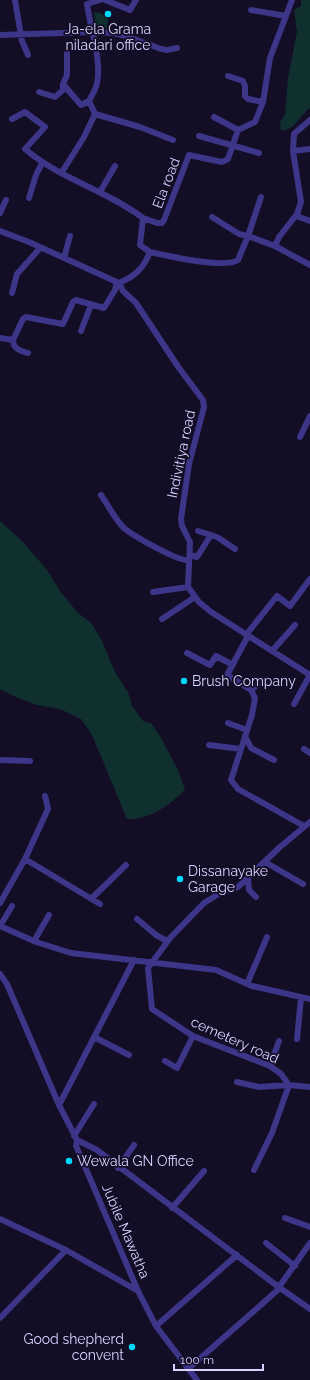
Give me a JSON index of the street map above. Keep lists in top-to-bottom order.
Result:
{
  "streets": {
    "street": [
      "Ela road",
      "Indivitiya road",
      "cemetery road",
      "Jubile Mawatha"
    ]
  },
  "places": [
    "Ja-ela Grama niladari office",
    "Brush Company",
    "Dissanayake Garage",
    "Wewala GN Office",
    "Good shepherd convent"
  ],
  "scale_bar": "100 m"
}
